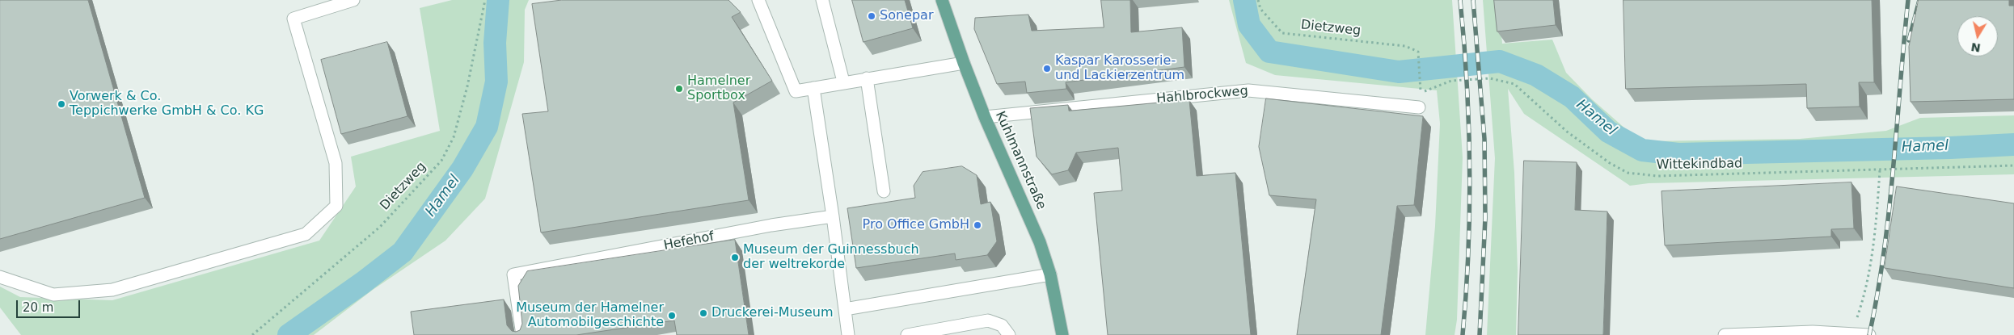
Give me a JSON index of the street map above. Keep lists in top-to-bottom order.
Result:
{
  "streets": {
    "main road": ["Kuhlmannstraße"],
    "street": ["Hahlbrockweg", "Hefehof"],
    "path": ["Dietzweg", "Wittekindbad"]
  },
  "crossings": [
    ["Dietzweg", "Wittekindbad"],
    ["Hahlbrockweg", "Kuhlmannstraße"]
  ],
  "water": ["Hamel"],
  "places": [
    "Sonepar",
    "Kaspar Karosserie- und Lackierzentrum",
    "Hamelner Sportbox",
    "Vorwerk & Co. Teppichwerke GmbH & Co. KG",
    "Pro Office GmbH",
    "Museum der Guinnessbuch der weltrekorde",
    "Druckerei-Museum",
    "Museum der Hamelner Automobilgeschichte"
  ],
  "scale_bar": "20 m",
  "north": "bottom"
}
